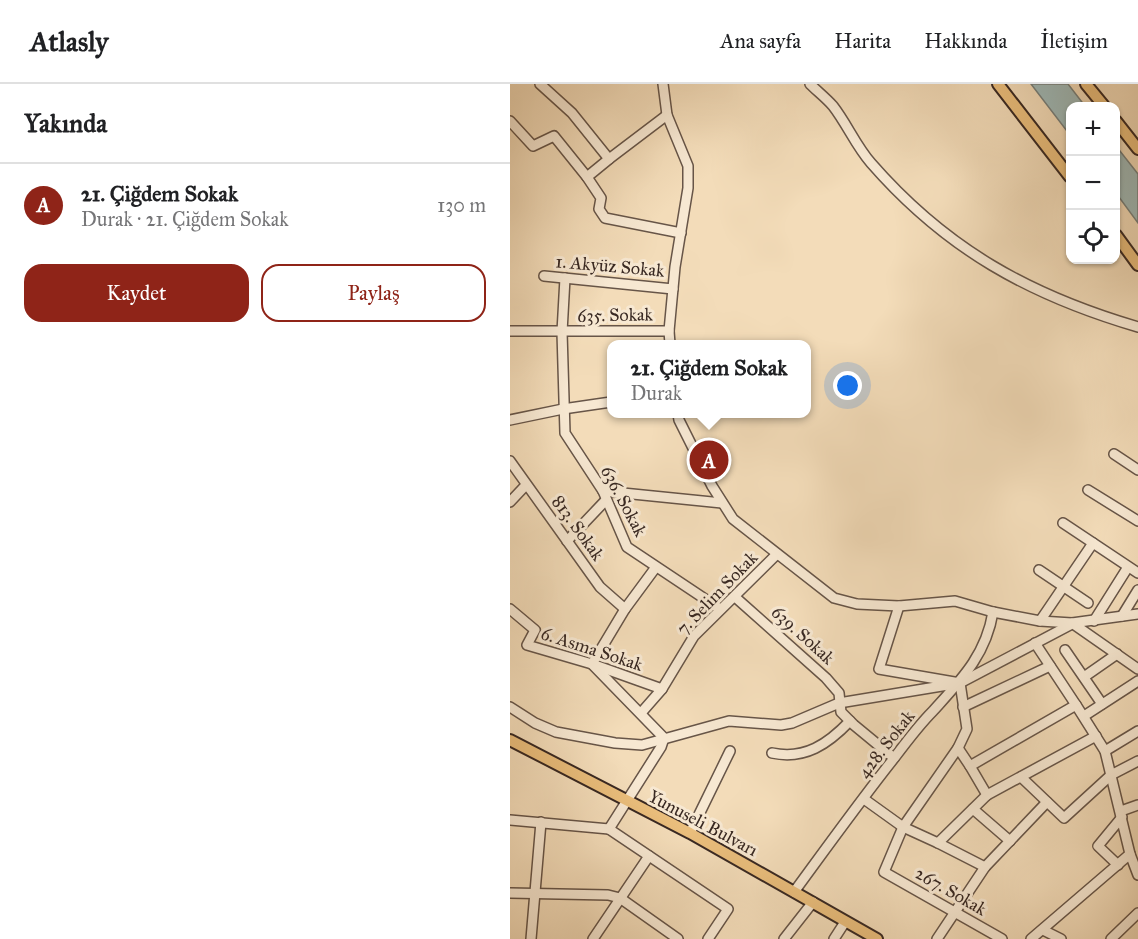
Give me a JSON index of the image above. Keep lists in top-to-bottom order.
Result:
{
  "streets": {
    "main road": ["Yunuseli Bulvarı"],
    "street": [
      "1. Akyüz Sokak",
      "635. Sokak",
      "636. Sokak",
      "813. Sokak",
      "7. Selim Sokak",
      "639. Sokak",
      "6. Asma Sokak",
      "428. Sokak",
      "267. Sokak"
    ]
  },
  "crossings": [
    ["1. Akyüz Sokak", "635. Sokak"],
    ["635. Sokak", "636. Sokak"],
    ["636. Sokak", "7. Selim Sokak"],
    ["7. Selim Sokak", "639. Sokak"],
    ["7. Selim Sokak", "6. Asma Sokak"],
    ["639. Sokak", "428. Sokak"],
    ["428. Sokak", "Yunuseli Bulvarı"]
  ],
  "page": {
    "header": "Atlasly",
    "nav": [
      "Ana sayfa",
      "Harita",
      "Hakkında",
      "İletişim"
    ],
    "heading": "Yakında",
    "map_buttons": ["+", "−"],
    "list": [
      {
        "mark": "A",
        "name": "21. Çiğdem Sokak",
        "note": "Durak · 21. Çiğdem Sokak",
        "value": "130 m"
      }
    ],
    "buttons": ["Kaydet", "Paylaş"],
    "popup": ["21. Çiğdem Sokak", "Durak"],
    "pins": "A"
  }
}
